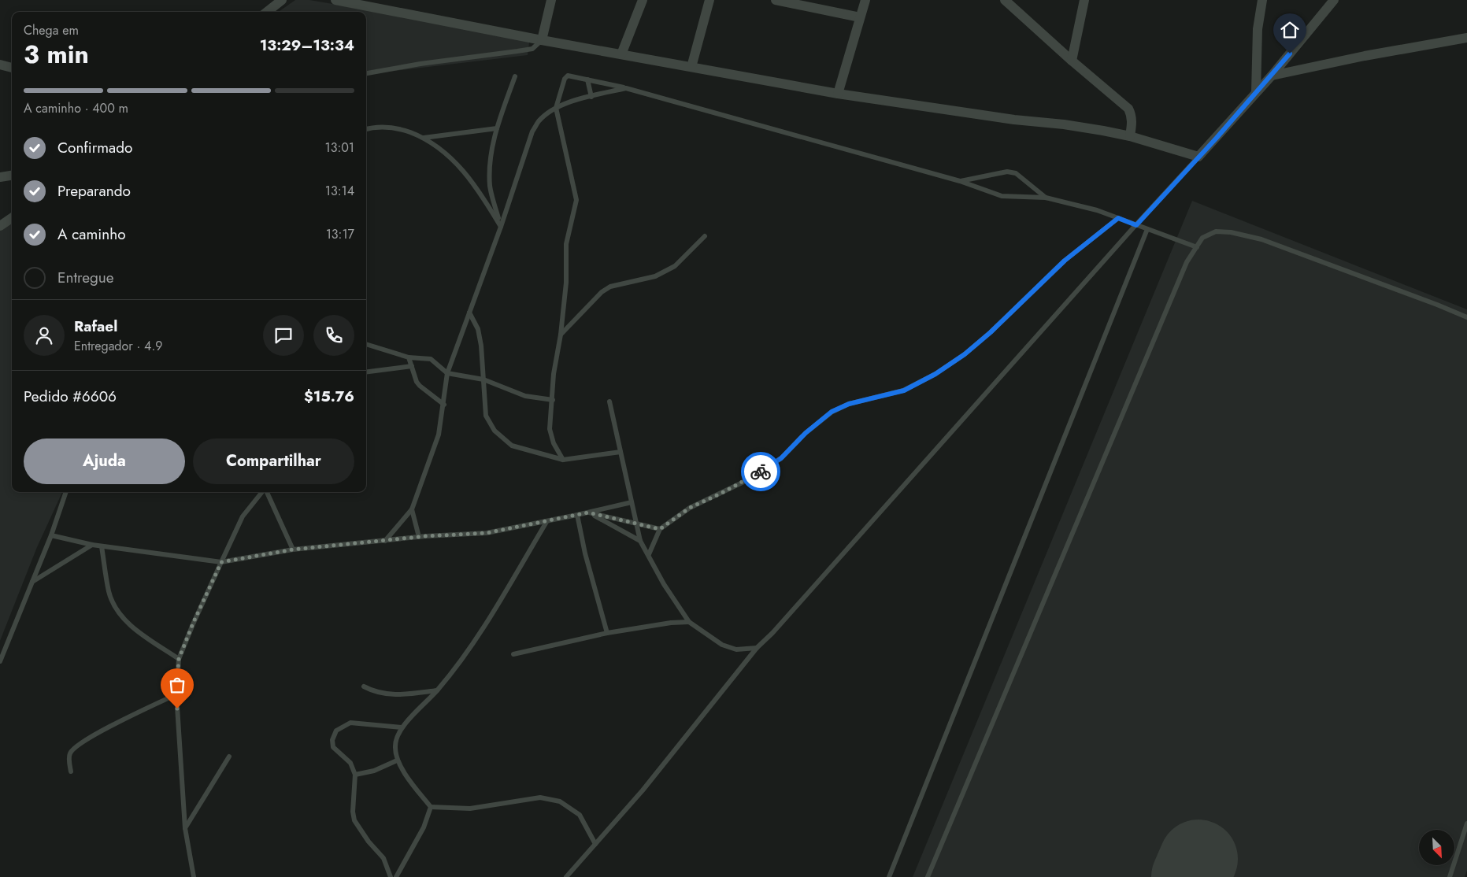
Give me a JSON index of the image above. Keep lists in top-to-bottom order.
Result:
{
  "north": "bottom right",
  "page": {
    "heading": ["3 min", "Chega em", "13:29–13:34"],
    "panel": [
      "Rafael",
      "Entregador · 4.9",
      "Pedido #6606",
      "$15.76"
    ],
    "bar": "A caminho · 400 m",
    "list": [
      ["Confirmado", "13:01"],
      ["Preparando", "13:14"],
      ["A caminho", "13:17"],
      "Entregue"
    ],
    "buttons": ["Ajuda", "Compartilhar"]
  }
}
